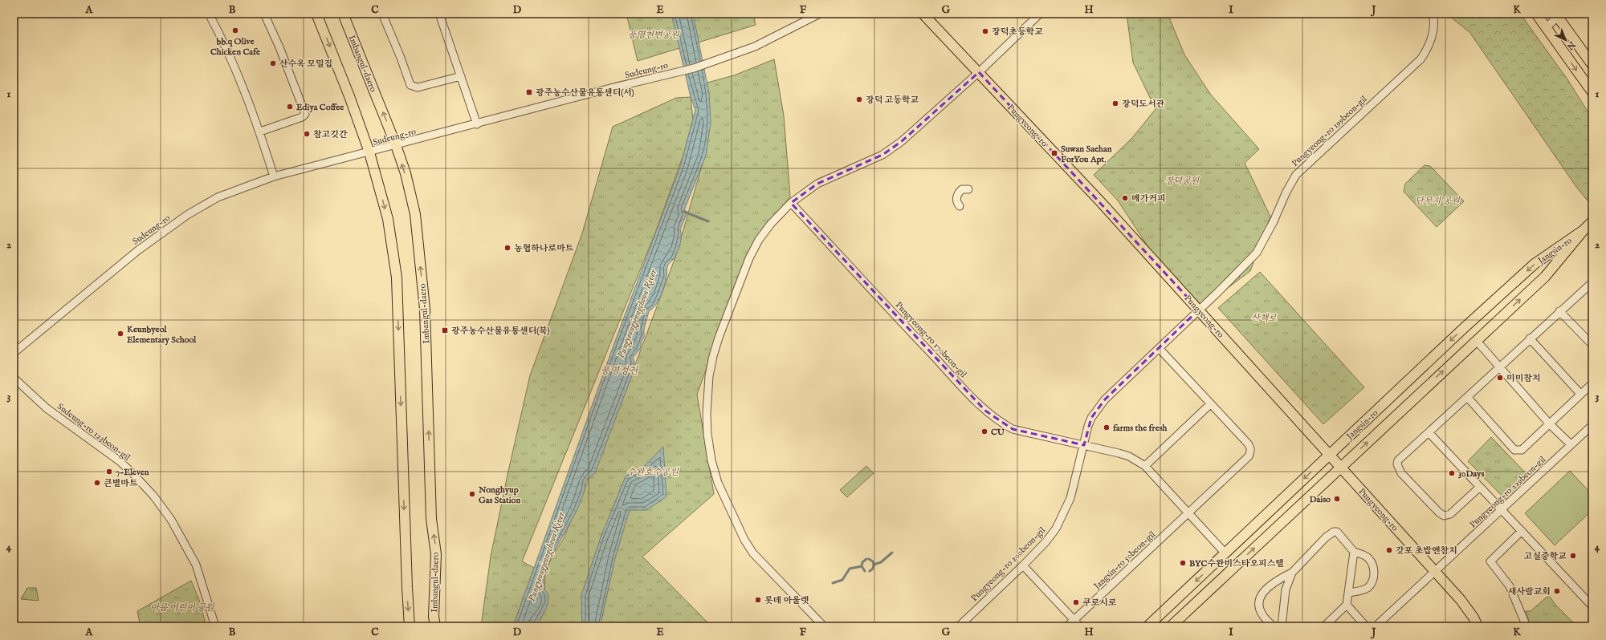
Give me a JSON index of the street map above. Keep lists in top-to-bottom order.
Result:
{
  "streets": {
    "main road": ["Imbangul-daero", "Pungyeong-ro", "Jangsin-ro"],
    "street": [
      "Sudeung-ro",
      "Pungyeong-ro 199beon-gil",
      "Pungyeong-ro 170beon-gil",
      "Sudeung-ro 123beon-gil",
      "Pungyeong-ro 229beon-gil",
      "Jangsin-ro 50beon-gil",
      "Pungyeong-ro 200beon-gil"
    ]
  },
  "crossings": [
    ["Imbangul-daero", "Sudeung-ro"],
    ["Pungyeong-ro", "Pungyeong-ro 199beon-gil"],
    ["Pungyeong-ro", "Jangsin-ro"],
    ["Pungyeong-ro", "Pungyeong-ro 229beon-gil"],
    ["Pungyeong-ro", "Pungyeong-ro 200beon-gil"],
    ["Pungyeong-ro 199beon-gil", "Pungyeong-ro 200beon-gil"],
    ["Pungyeong-ro 170beon-gil", "Pungyeong-ro 200beon-gil"]
  ],
  "water": ["Pungyeongjeongcheon River", "풍영정천"],
  "parks": [
    "풍영천변공원",
    "장덕공원",
    "단무지 공원",
    "산책로",
    "수완호수공원",
    "아름 어린이 공원"
  ],
  "places": {
    "other": [
      "bb.q Olive Chicken Cafe",
      "장덕초등학교",
      "산수옥 모밀집",
      "장덕 고등학교",
      "장덕도서관",
      "Ediya Coffee",
      "참고깃간",
      "메가커피",
      "농협하나로마트",
      "Keunbyeol Elementary School",
      "미미참치",
      "farms the fresh",
      "CU",
      "7-Eleven",
      "30Days",
      "큰별마트",
      "Nonghyup Gas Station",
      "Daiso",
      "갓포 초밥앤참치",
      "고실중학교",
      "BYC수완비스타오피스텔",
      "새사람교회",
      "롯데 아울렛",
      "쿠로시로"
    ],
    "transit": ["광주농수산물유통센터(서)", "Suwan Saehan ForYou Apt.", "광주농수산물유통센터(북)"]
  },
  "north": "bottom right",
  "grid": {
    "columns": [
      "A",
      "B",
      "C",
      "D",
      "E",
      "F",
      "G",
      "H",
      "I",
      "J",
      "K"
    ],
    "rows": [
      "1",
      "2",
      "3",
      "4"
    ]
  }
}
